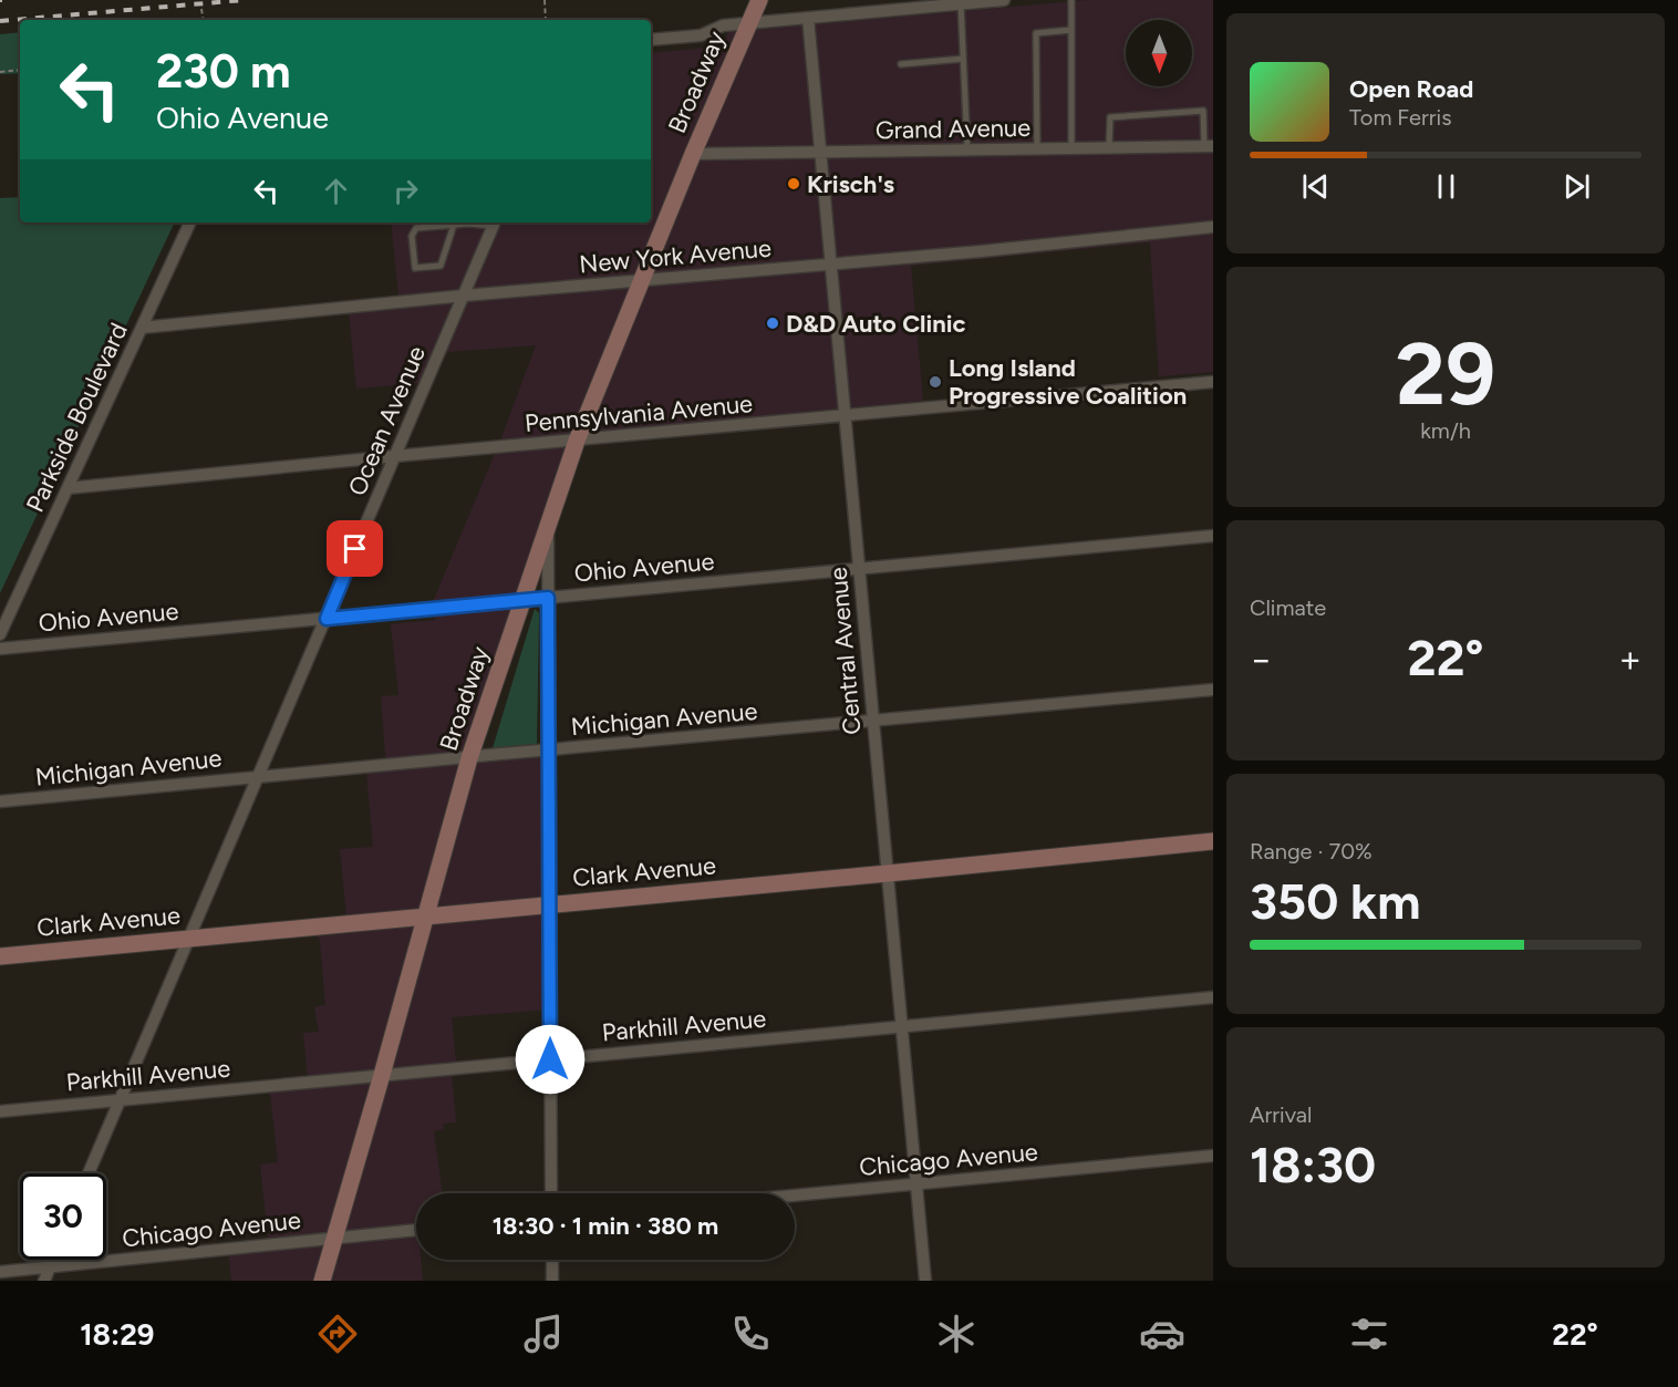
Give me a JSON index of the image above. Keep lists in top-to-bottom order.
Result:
{
  "streets": {
    "main road": ["Broadway", "Clark Avenue"],
    "street": [
      "Grand Avenue",
      "New York Avenue",
      "Pennsylvania Avenue",
      "Parkside Boulevard",
      "Ocean Avenue",
      "Ohio Avenue",
      "Central Avenue",
      "Michigan Avenue",
      "Parkhill Avenue",
      "Chicago Avenue"
    ]
  },
  "crossings": [
    ["Broadway", "Grand Avenue"],
    ["Broadway", "New York Avenue"],
    ["Broadway", "Pennsylvania Avenue"],
    ["Broadway", "Ohio Avenue"],
    ["Broadway", "Michigan Avenue"],
    ["Broadway", "Clark Avenue"],
    ["Broadway", "Parkhill Avenue"],
    ["Broadway", "Chicago Avenue"],
    ["Grand Avenue", "Central Avenue"],
    ["New York Avenue", "Parkside Boulevard"],
    ["New York Avenue", "Ocean Avenue"],
    ["New York Avenue", "Central Avenue"],
    ["Pennsylvania Avenue", "Parkside Boulevard"],
    ["Pennsylvania Avenue", "Ocean Avenue"],
    ["Pennsylvania Avenue", "Central Avenue"],
    ["Ocean Avenue", "Ohio Avenue"],
    ["Ocean Avenue", "Michigan Avenue"],
    ["Ocean Avenue", "Clark Avenue"],
    ["Ocean Avenue", "Parkhill Avenue"],
    ["Ohio Avenue", "Central Avenue"],
    ["Central Avenue", "Michigan Avenue"],
    ["Central Avenue", "Clark Avenue"],
    ["Central Avenue", "Parkhill Avenue"],
    ["Central Avenue", "Chicago Avenue"]
  ],
  "places": ["Krisch's", "D&D Auto Clinic", "Long Island Progressive Coalition"],
  "north": "bottom",
  "page": {
    "turn": ["230 m", "Ohio Avenue"],
    "song": ["Open Road", "Tom Ferris"],
    "tile": [
      ["29", "km/h"],
      "Climate",
      ["Range · 70%", "350 km"],
      ["Arrival", "18:30"]
    ],
    "heat": ["−", "22°", "+"],
    "limit": "30",
    "trip": "18:30 · 1 min · 380 m",
    "tabs": ["18:29", "22°"]
  }
}
